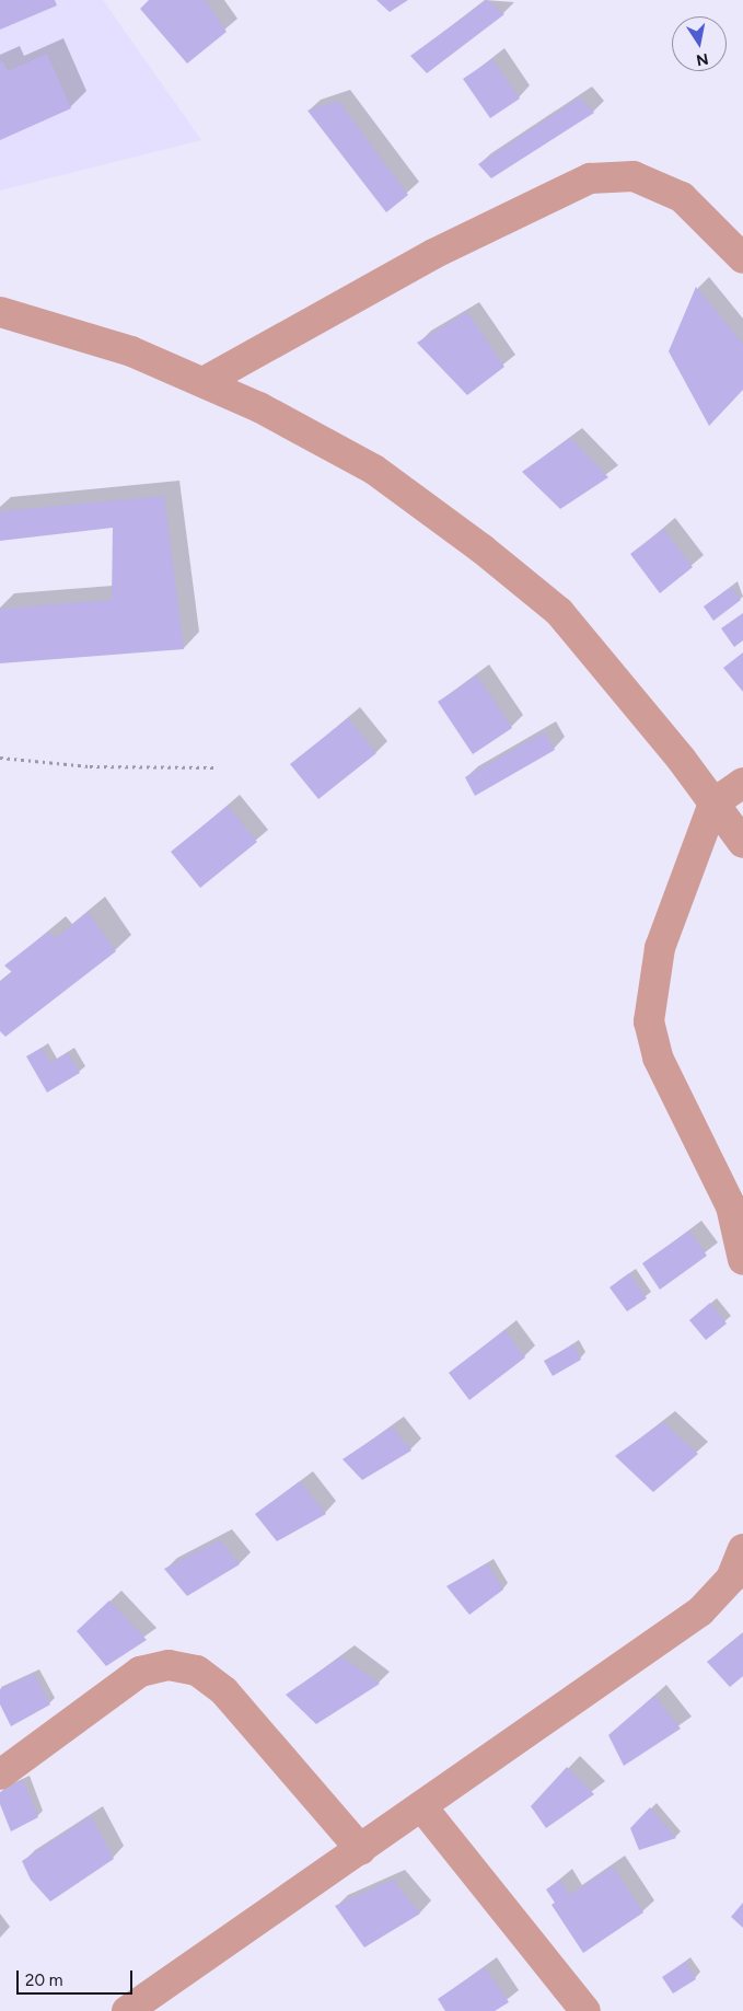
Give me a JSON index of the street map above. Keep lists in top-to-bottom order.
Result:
{
  "scale_bar": "20 m",
  "north": "bottom"
}
